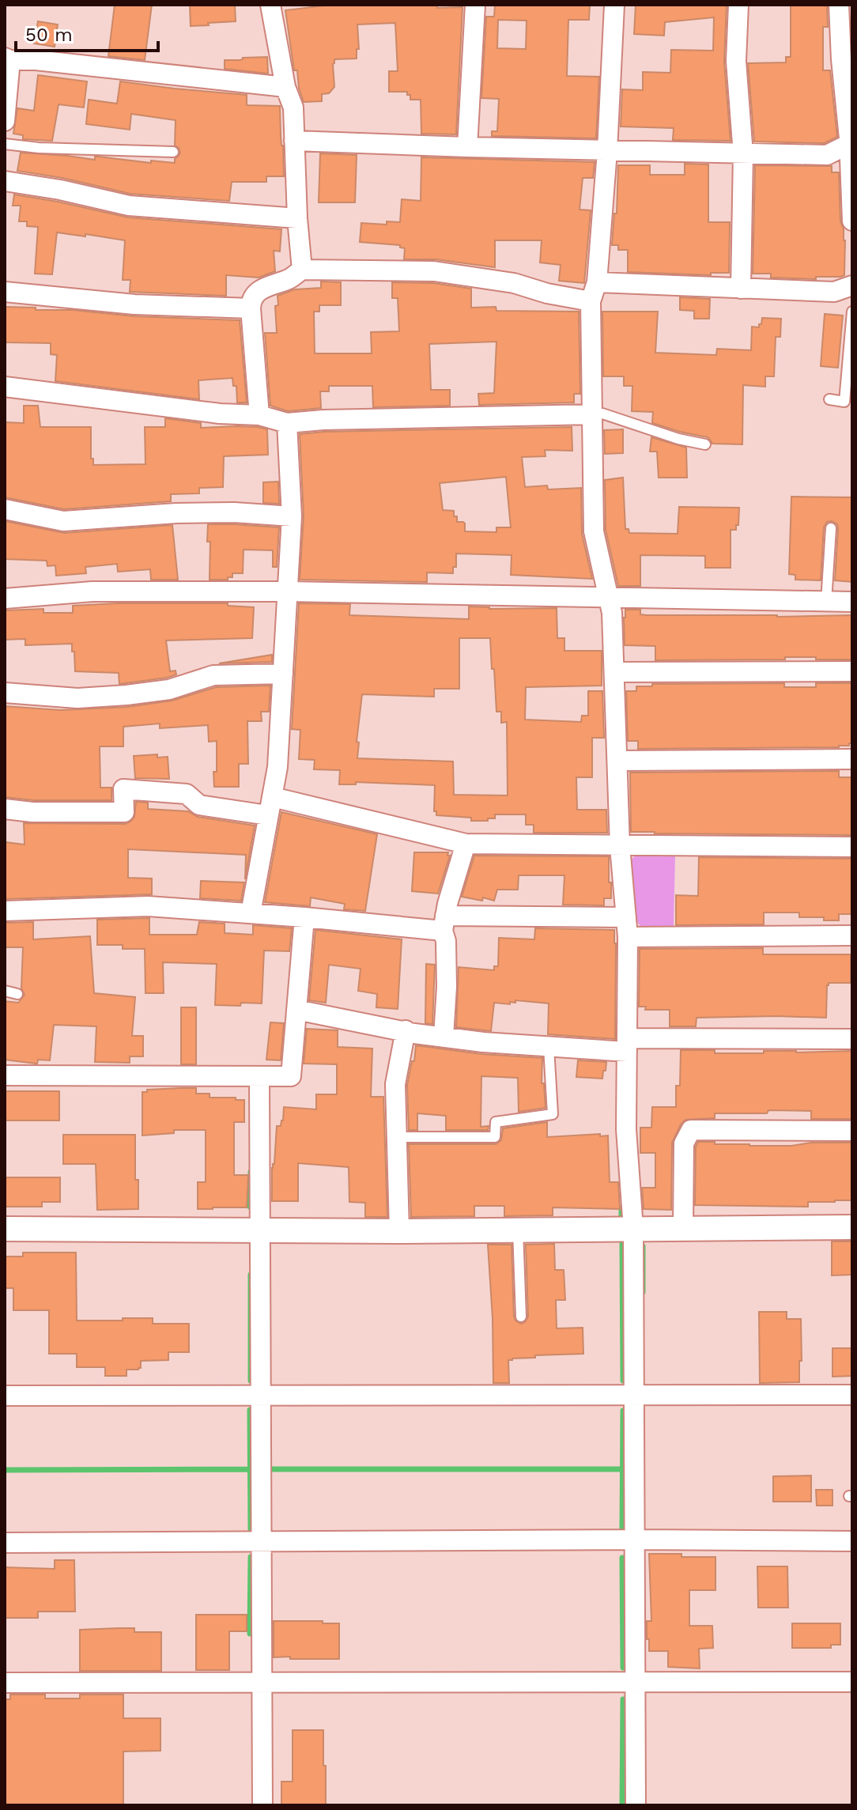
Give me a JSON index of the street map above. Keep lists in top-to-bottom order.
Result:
{
  "scale_bar": "50 m"
}
